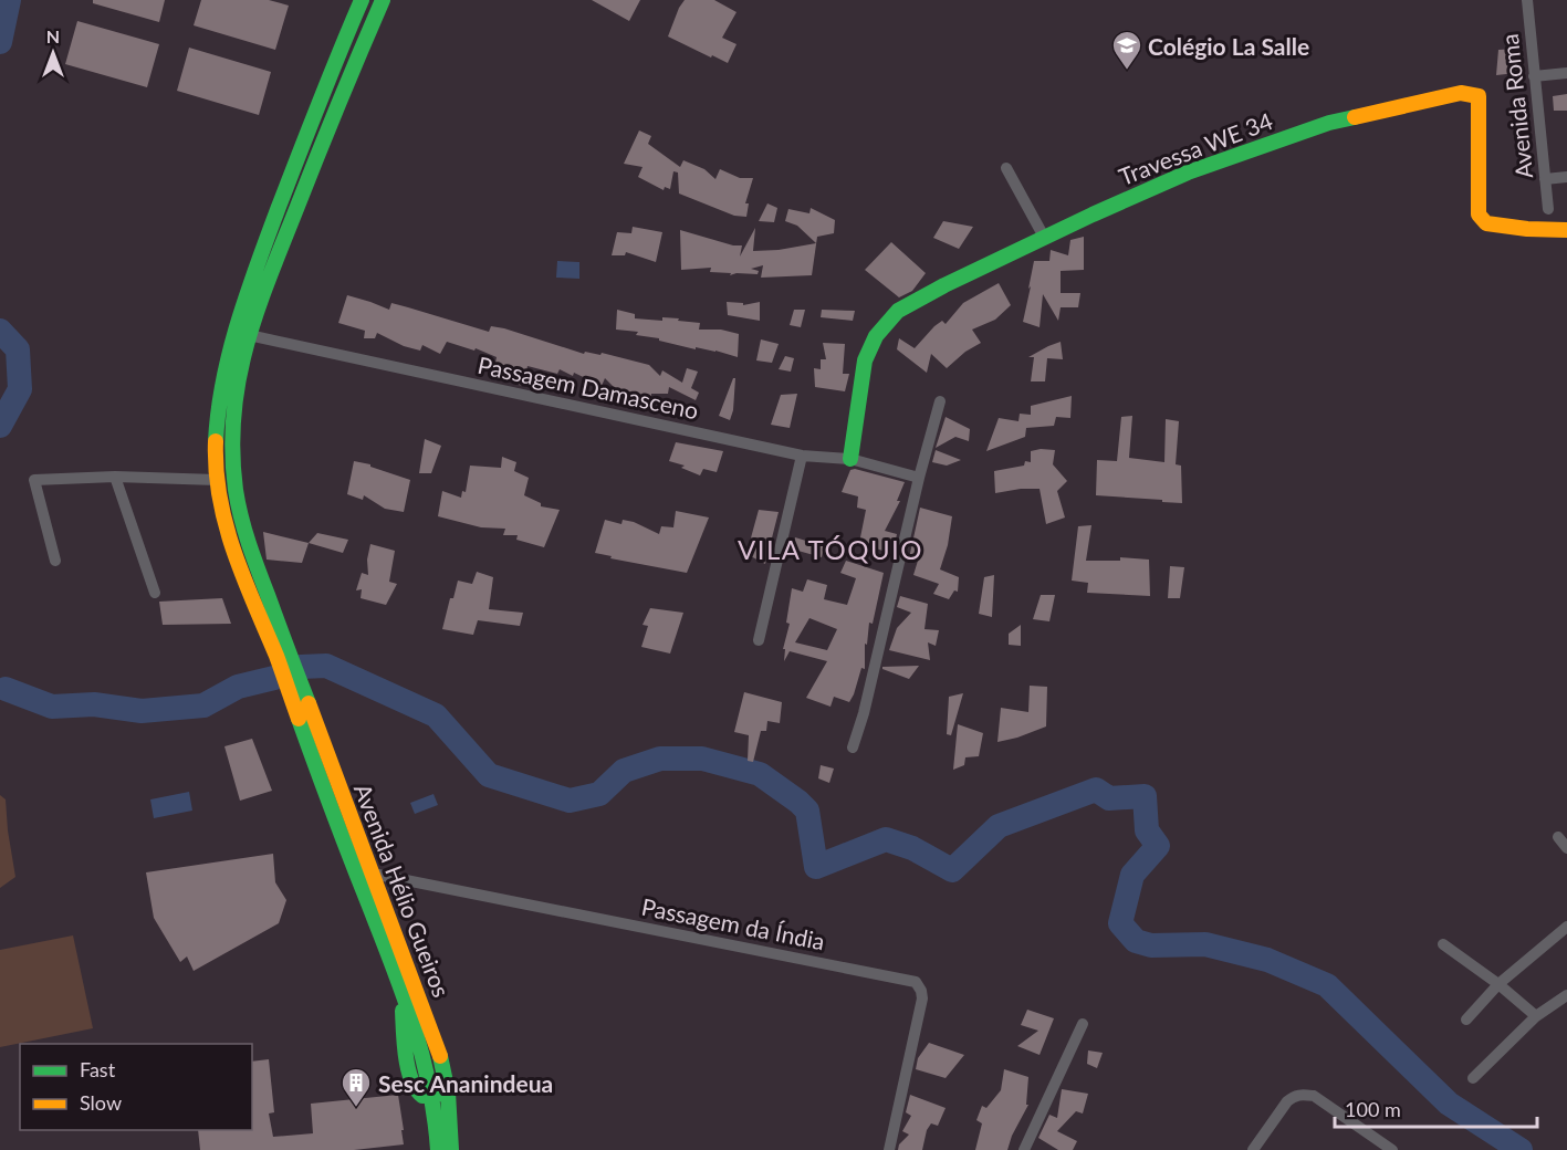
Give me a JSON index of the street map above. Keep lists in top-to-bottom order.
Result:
{
  "streets": {
    "main road": ["Travessa WE 34", "Avenida Hélio Gueiros"],
    "street": ["Avenida Roma", "Passagem Damasceno", "Passagem da Índia"]
  },
  "crossings": [
    ["Travessa WE 34", "Passagem Damasceno"],
    ["Avenida Hélio Gueiros", "Passagem da Índia"]
  ],
  "districts": ["VILA TÓQUIO"],
  "places": {
    "school or university": ["Colégio La Salle"],
    "building": ["Sesc Ananindeua"]
  },
  "legend": ["Fast", "Slow"],
  "scale_bar": "100 m",
  "north": "top"
}
